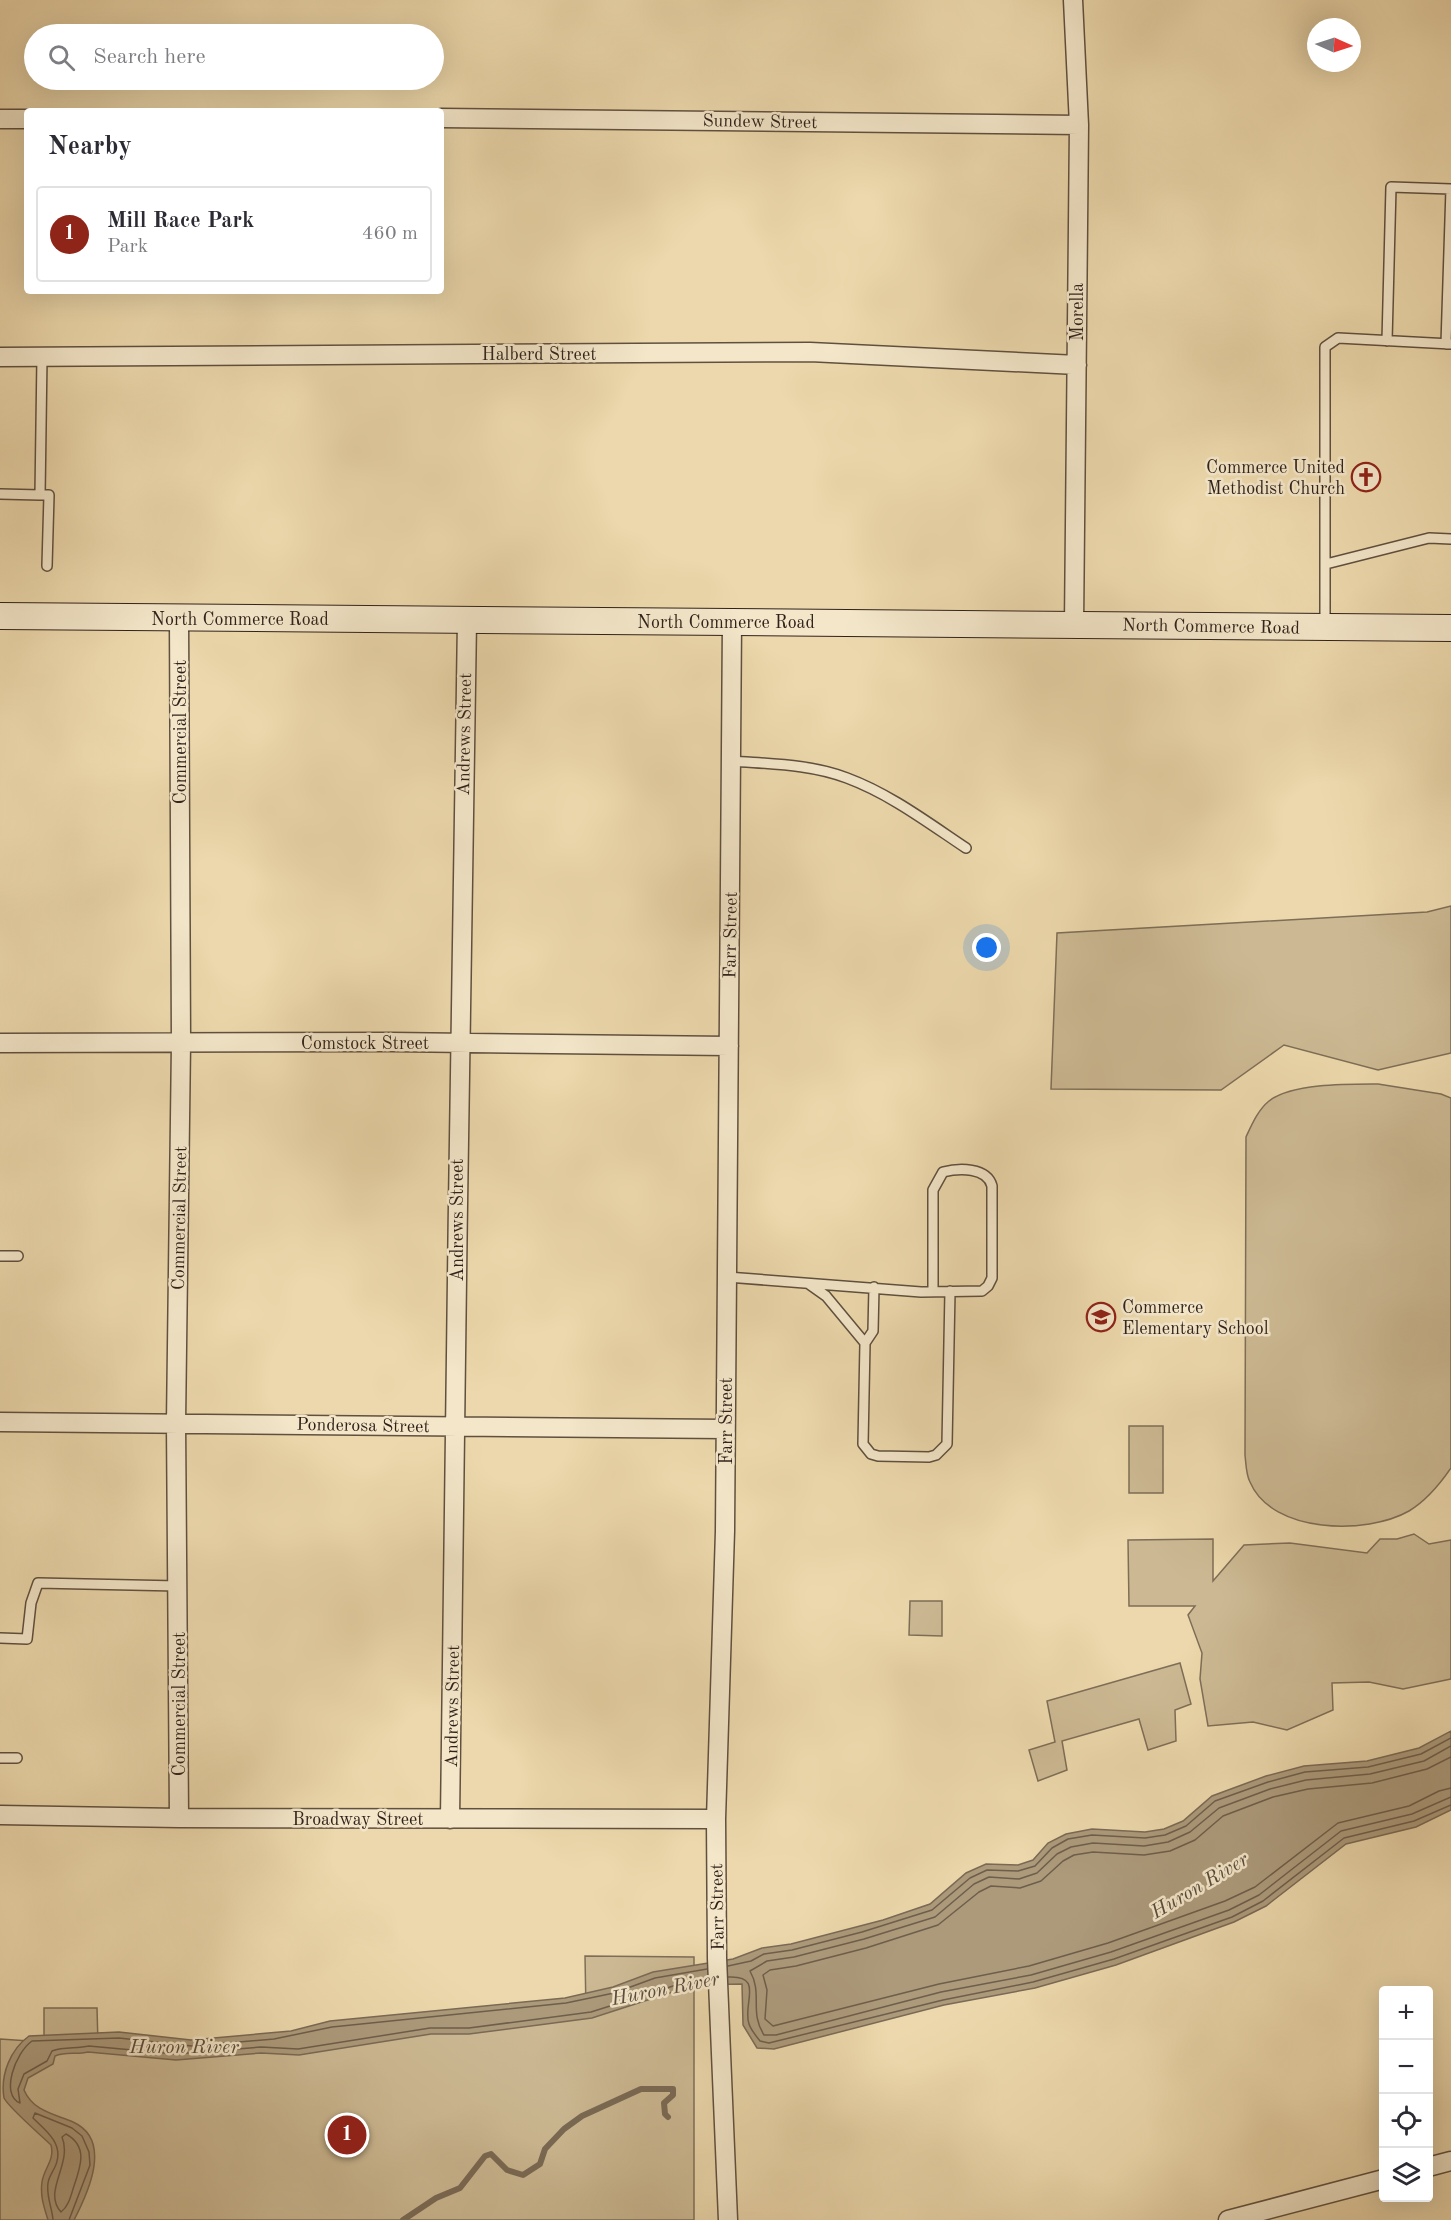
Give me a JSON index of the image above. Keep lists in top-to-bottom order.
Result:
{
  "streets": {
    "main road": ["North Commerce Road"],
    "street": [
      "Sundew Street",
      "Morella",
      "Halberd Street",
      "Commercial Street",
      "Andrews Street",
      "Farr Street",
      "Comstock Street",
      "Ponderosa Street",
      "Broadway Street"
    ]
  },
  "crossings": [
    ["Sundew Street", "Morella"],
    ["Morella", "Halberd Street"],
    ["Morella", "North Commerce Road"],
    ["North Commerce Road", "Commercial Street"],
    ["North Commerce Road", "Andrews Street"],
    ["North Commerce Road", "Farr Street"],
    ["Commercial Street", "Comstock Street"],
    ["Commercial Street", "Ponderosa Street"],
    ["Commercial Street", "Broadway Street"],
    ["Andrews Street", "Comstock Street"],
    ["Andrews Street", "Ponderosa Street"],
    ["Andrews Street", "Broadway Street"],
    ["Farr Street", "Comstock Street"],
    ["Farr Street", "Ponderosa Street"],
    ["Farr Street", "Broadway Street"]
  ],
  "water": ["Huron River"],
  "places": {
    "church": ["Commerce United Methodist Church"],
    "school or university": ["Commerce Elementary School"]
  },
  "north": "right",
  "page": {
    "search": "Search here",
    "heading": "Nearby",
    "list": [
      {
        "mark": "1",
        "name": "Mill Race Park",
        "note": "Park",
        "value": "460 m"
      }
    ],
    "map_buttons": ["+", "−"],
    "pins": "1"
  }
}
